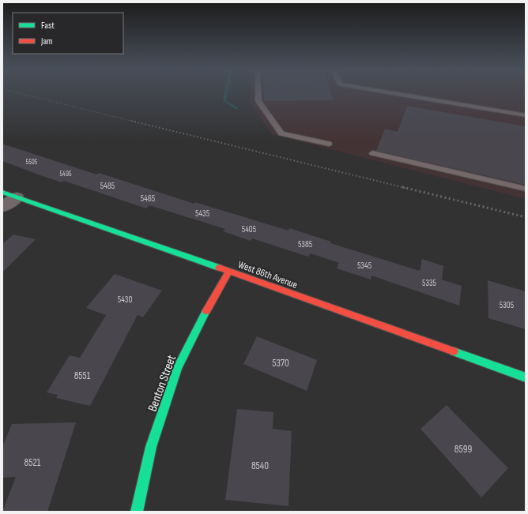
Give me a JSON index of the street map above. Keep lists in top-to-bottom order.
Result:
{
  "streets": {
    "street": ["West 86th Avenue", "Benton Street"]
  },
  "crossings": [
    ["West 86th Avenue", "Benton Street"]
  ],
  "house_numbers": [
    "5505",
    "5495",
    "5485",
    "5465",
    "5435",
    "5405",
    "5385",
    "5345",
    "5335",
    "5430",
    "5305",
    "5370",
    "8551",
    "8599",
    "8521",
    "8540"
  ],
  "legend": ["Fast", "Jam"]
}
